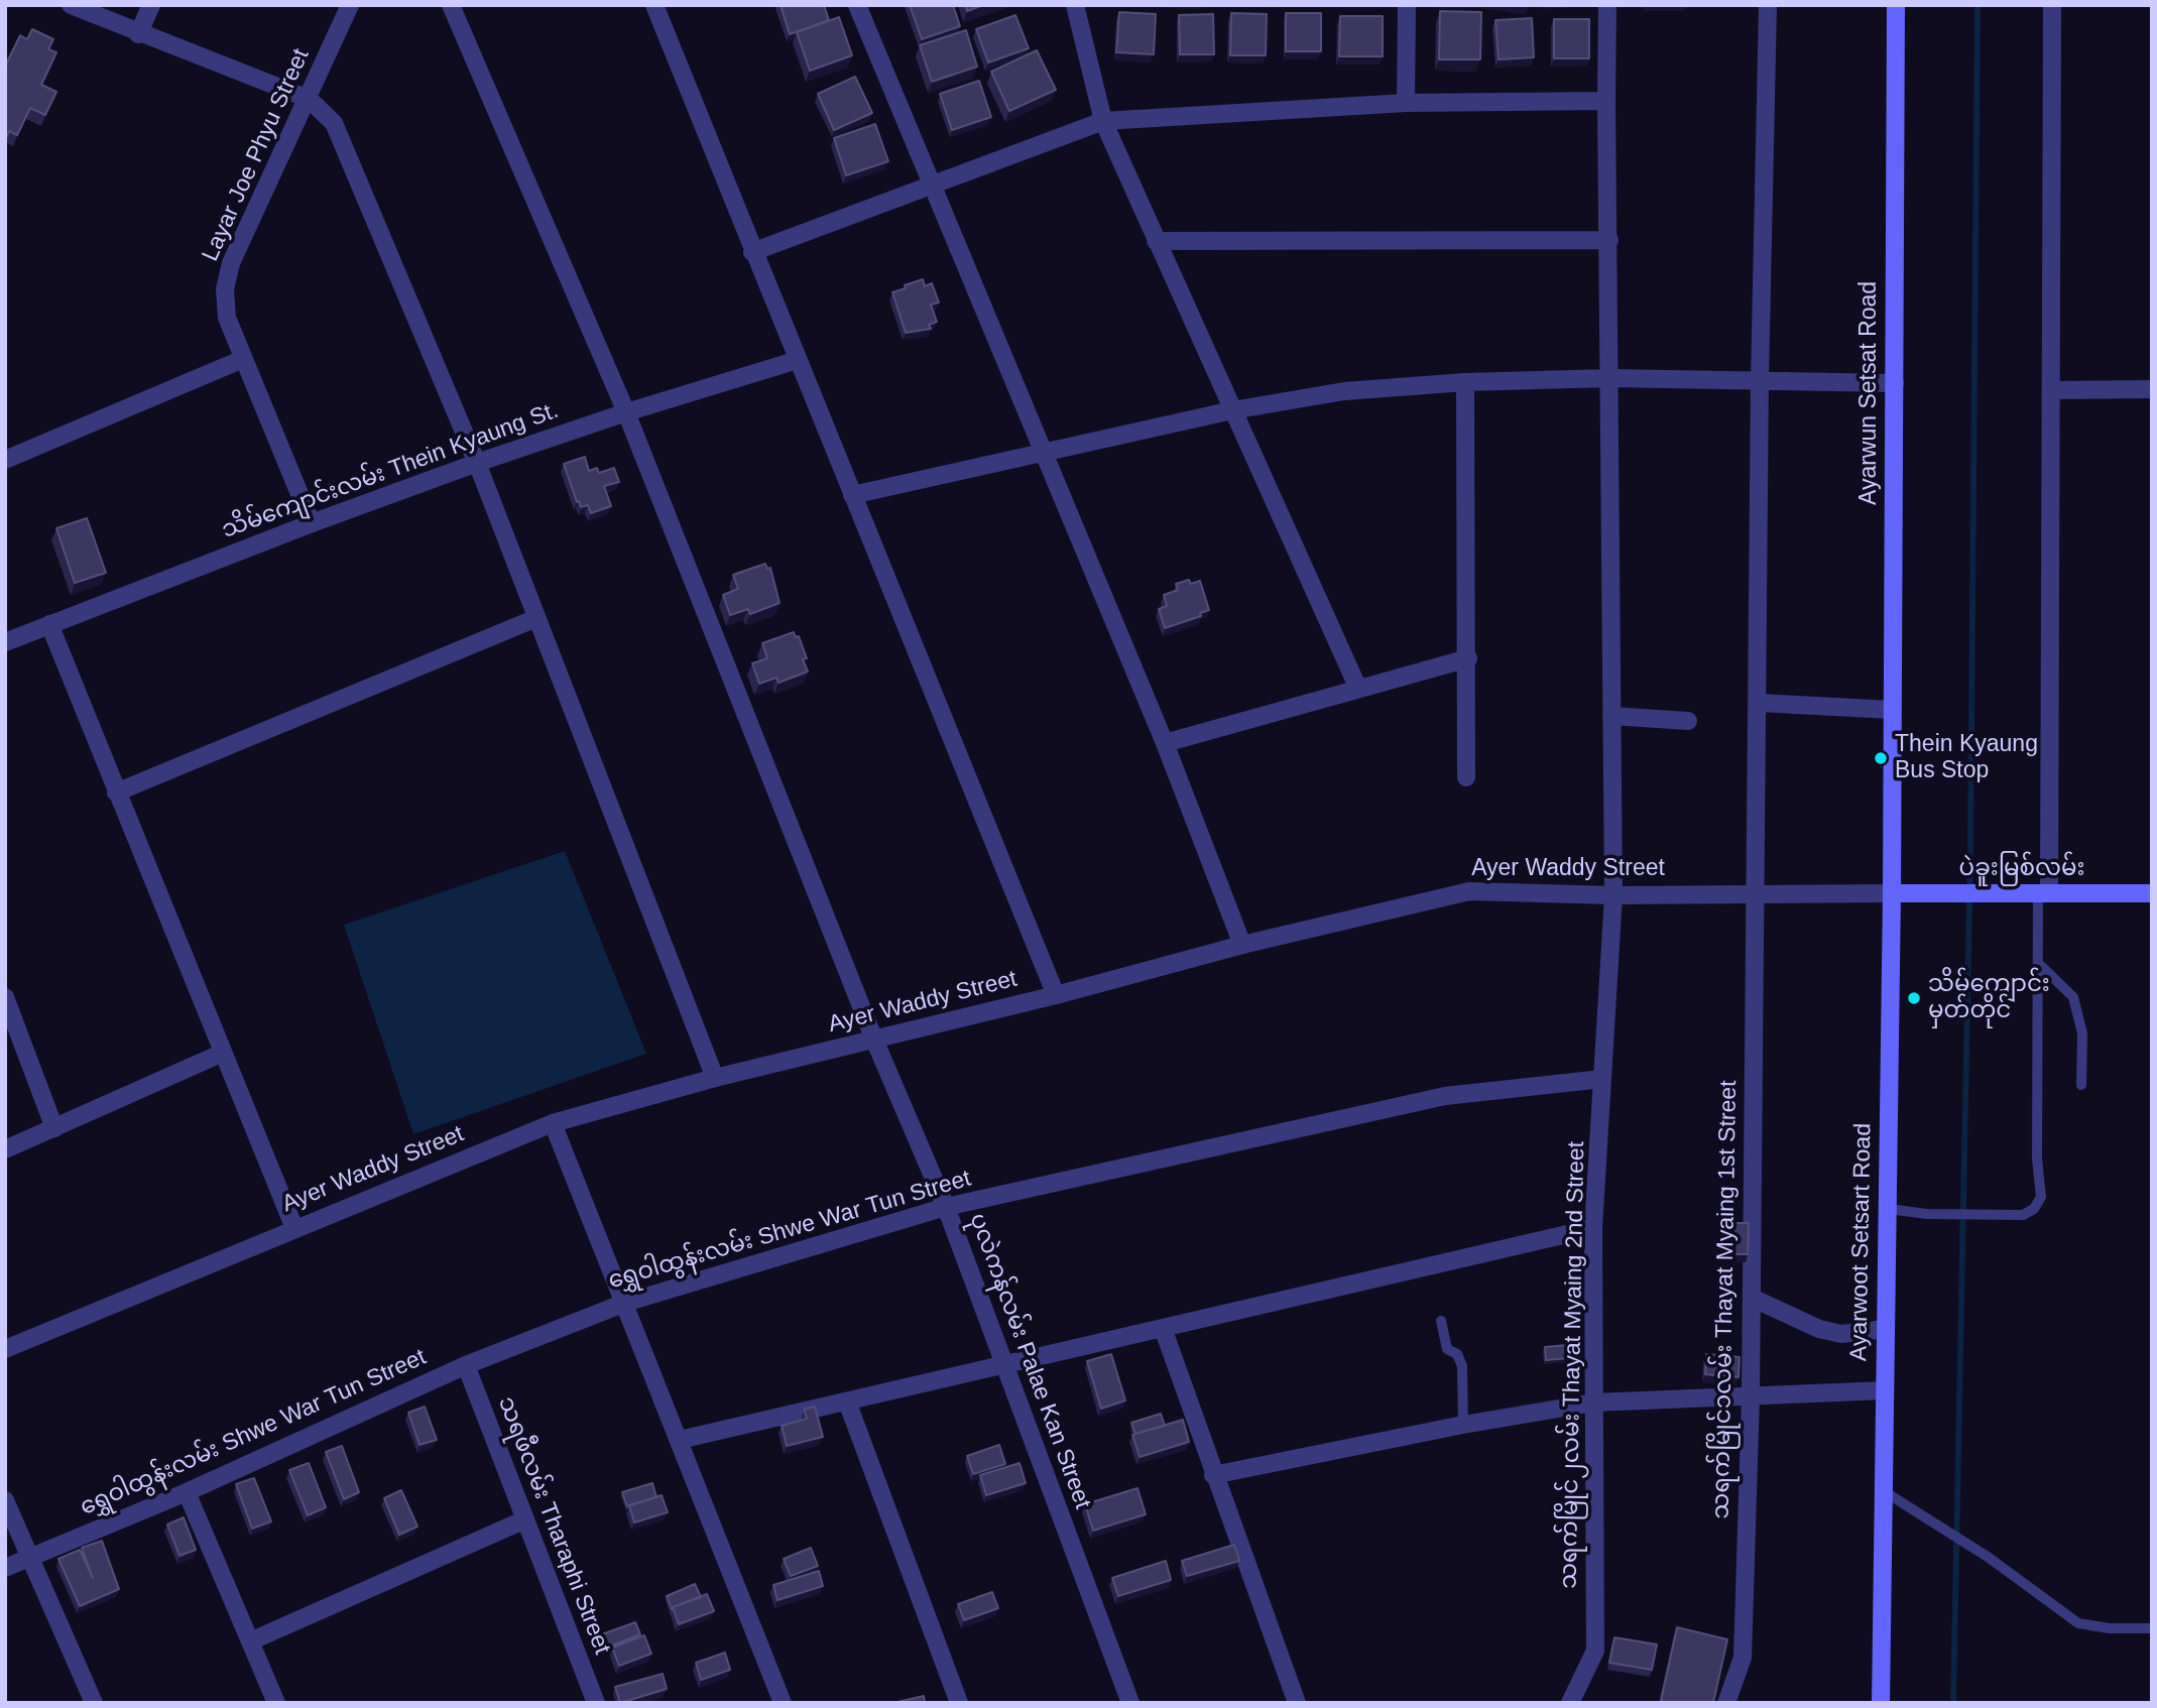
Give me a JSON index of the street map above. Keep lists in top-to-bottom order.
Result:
{
  "streets": {
    "main road": ["Ayarwun Setsat Road", "ပဲခူးမြစ်လမ်း", "Ayarwoot Setsart Road"],
    "street": [
      "Layar Joe Phyu Street",
      "သိမ်ကျောင်းလမ်း Thein Kyaung St.",
      "Ayer Waddy Street",
      "ရွှေဝါထွန်းလမ်း Shwe War Tun Street",
      "သရက်မြိုင်၁လမ်း Thayat Myaing 1st Street",
      "ပုလဲကန်လမ်း Palae Kan Street",
      "သရက်မြိုင်၂လမ်း Thayat Myaing 2nd Street",
      "သရဖီလမ်း Tharaphi Street"
    ]
  },
  "crossings": [
    ["Layar Joe Phyu Street", "သိမ်ကျောင်းလမ်း Thein Kyaung St."],
    ["Ayarwun Setsat Road", "Ayarwoot Setsart Road"],
    ["သိမ်ကျောင်းလမ်း Thein Kyaung St.", "ပုလဲကန်လမ်း Palae Kan Street"],
    ["Ayer Waddy Street", "ပဲခူးမြစ်လမ်း"],
    ["Ayer Waddy Street", "Ayarwoot Setsart Road"],
    ["Ayer Waddy Street", "သရက်မြိုင်၁လမ်း Thayat Myaing 1st Street"],
    ["Ayer Waddy Street", "ပုလဲကန်လမ်း Palae Kan Street"],
    ["Ayer Waddy Street", "သရက်မြိုင်၂လမ်း Thayat Myaing 2nd Street"],
    ["ပဲခူးမြစ်လမ်း", "Ayarwoot Setsart Road"],
    ["ရွှေဝါထွန်းလမ်း Shwe War Tun Street", "ပုလဲကန်လမ်း Palae Kan Street"],
    ["ရွှေဝါထွန်းလမ်း Shwe War Tun Street", "သရက်မြိုင်၂လမ်း Thayat Myaing 2nd Street"],
    ["ရွှေဝါထွန်းလမ်း Shwe War Tun Street", "သရဖီလမ်း Tharaphi Street"]
  ],
  "places": ["Thein Kyaung Bus Stop", "သိမ်ကျောင်း မှတ်တိုင်"]
}
